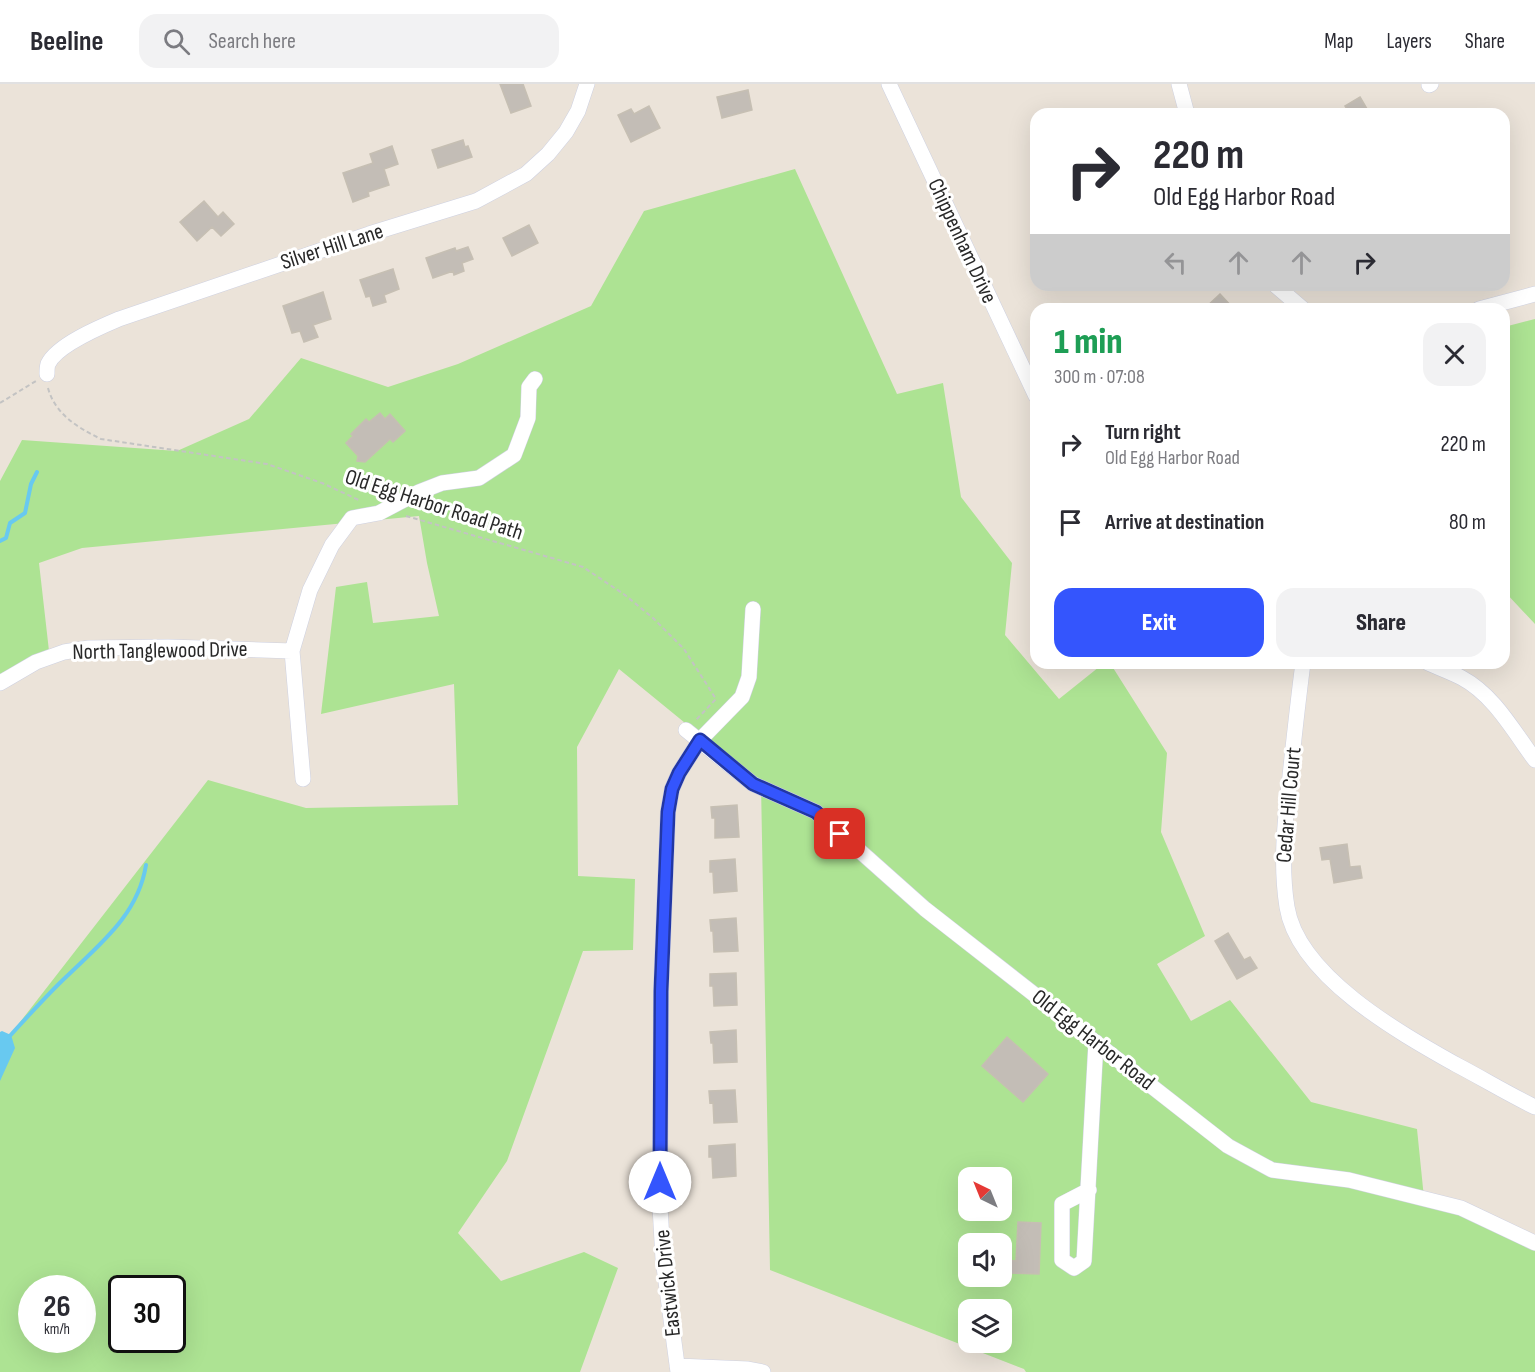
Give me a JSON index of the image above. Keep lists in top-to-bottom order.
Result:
{
  "streets": {
    "street": [
      "Chippenham Drive",
      "Silver Hill Lane",
      "North Tanglewood Drive",
      "Cedar Hill Court",
      "Old Egg Harbor Road",
      "Eastwick Drive"
    ],
    "path": ["Old Egg Harbor Road Path"]
  },
  "crossings": [
    ["Silver Hill Lane", "Old Egg Harbor Road Path"],
    ["Old Egg Harbor Road Path", "Old Egg Harbor Road"],
    ["Old Egg Harbor Road", "Eastwick Drive"]
  ],
  "north": "top left",
  "page": {
    "header": "Beeline",
    "search": "Search here",
    "nav": ["Map", "Layers", "Share"],
    "turn": ["220 m", "Old Egg Harbor Road"],
    "heading": ["1 min", "300 m · 07:08"],
    "list": [
      {
        "name": "Turn right",
        "note": "Old Egg Harbor Road",
        "value": "220 m"
      },
      {
        "name": "Arrive at destination",
        "value": "80 m"
      }
    ],
    "buttons": ["Exit", "Share"],
    "speed": "26 km/h",
    "limit": "30"
  }
}
